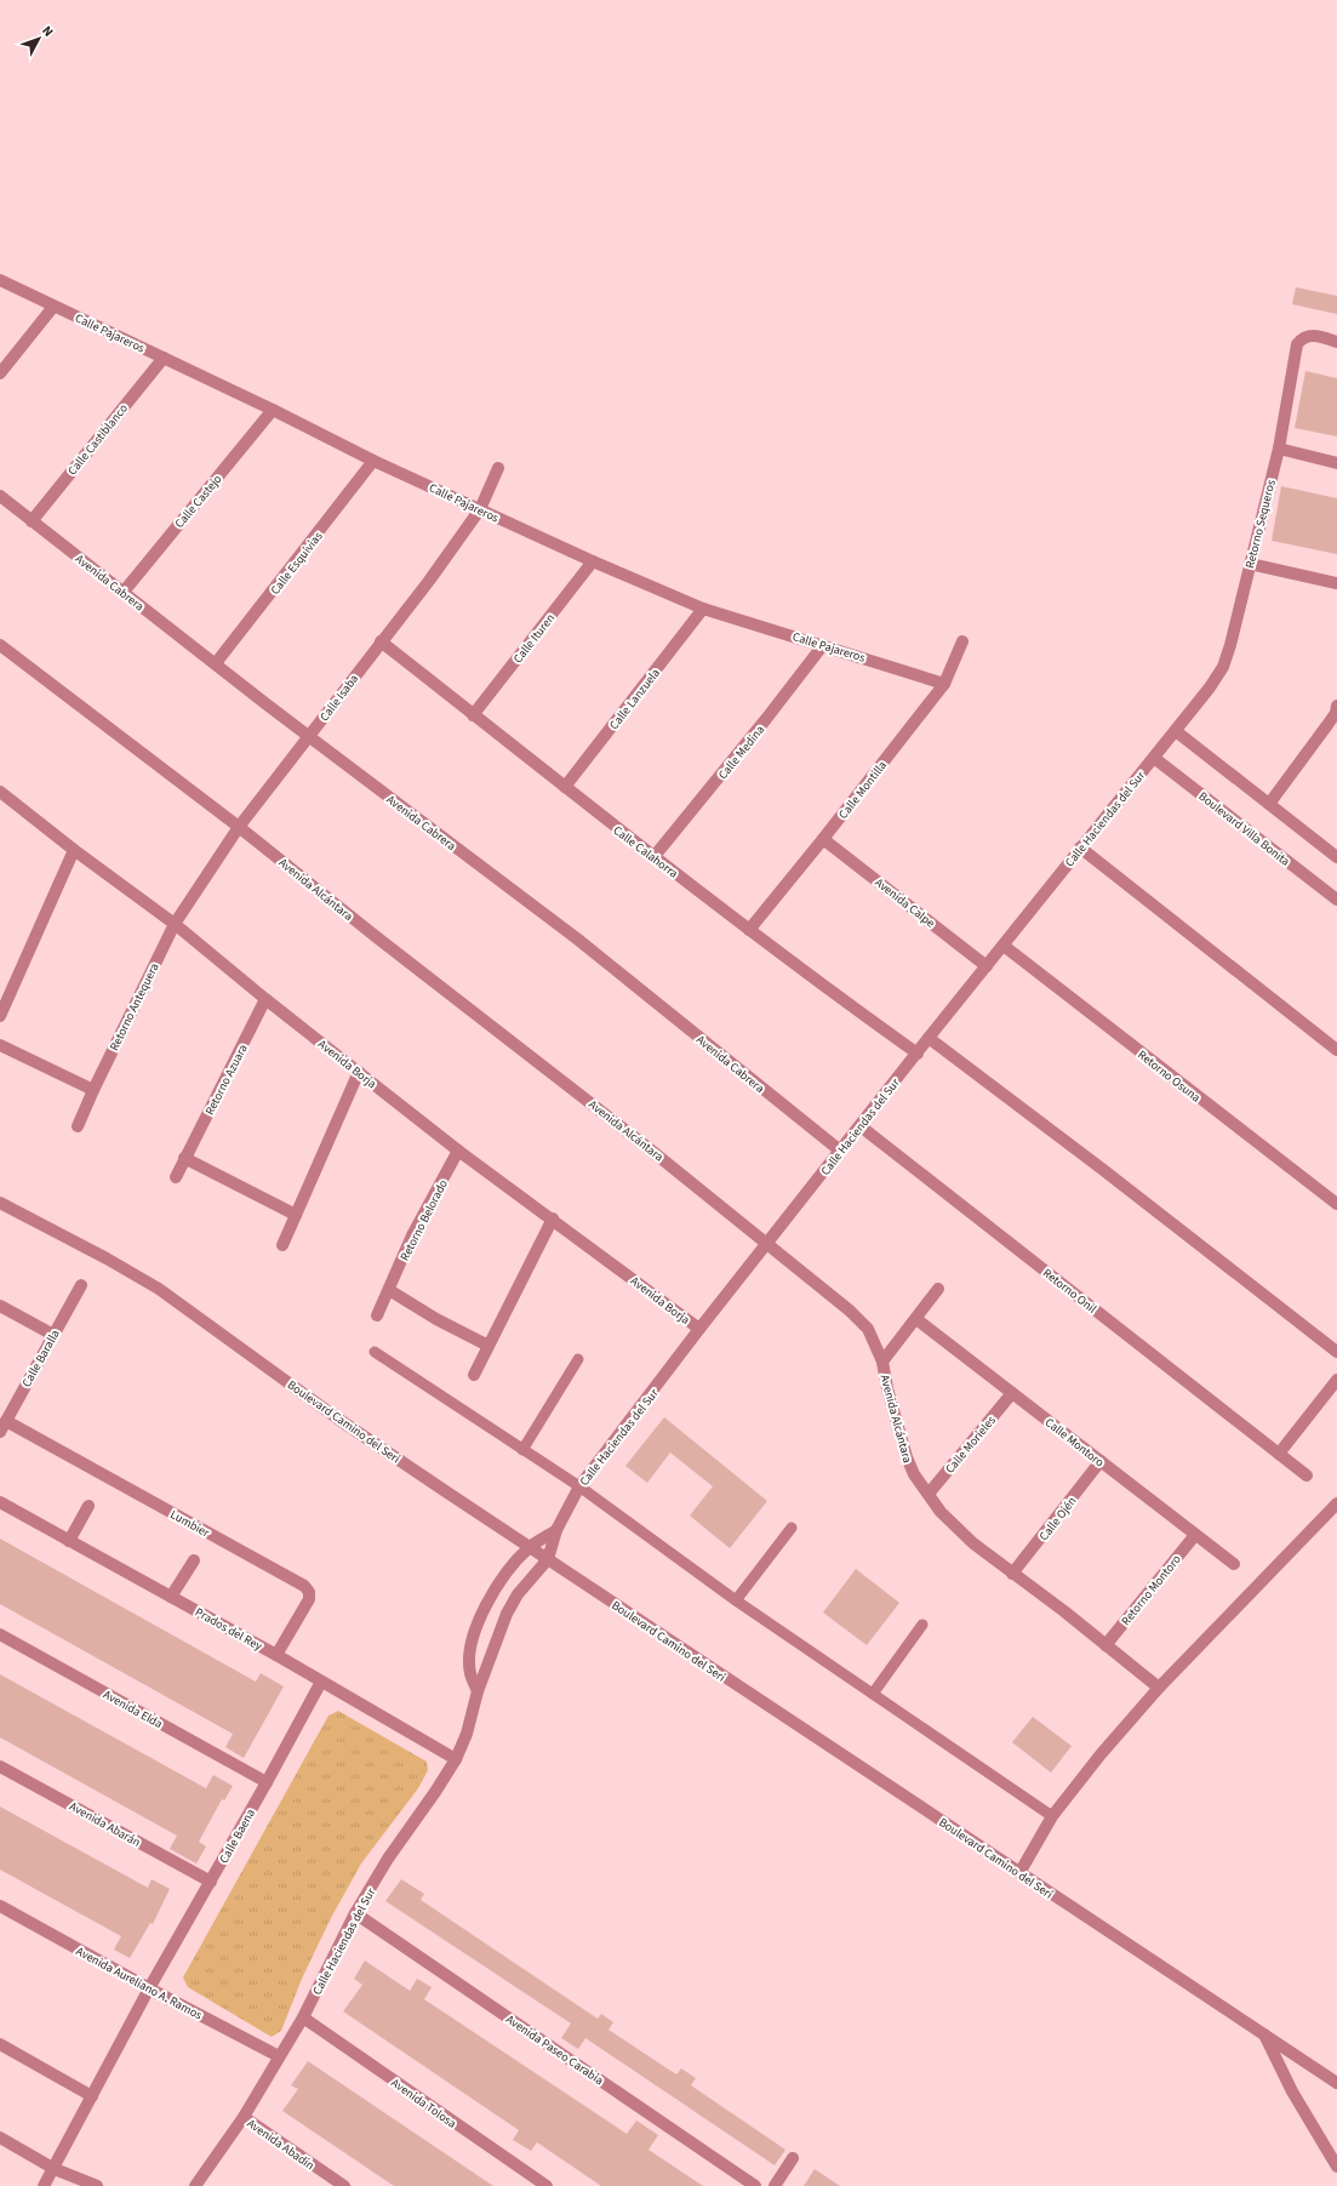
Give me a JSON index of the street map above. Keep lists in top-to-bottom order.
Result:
{
  "streets": {
    "street": [
      "Calle Pajareros",
      "Calle Castiblanco",
      "Calle Castejo",
      "Retorno Sequeros",
      "Calle Esquivias",
      "Avenida Cabrera",
      "Calle Ituren",
      "Calle Isaba",
      "Calle Lanzuela",
      "Calle Medina",
      "Calle Montilla",
      "Calle Haciendas del Sur",
      "Boulevard Villa Bonita",
      "Calle Calahorra",
      "Avenida Alcántara",
      "Avenida Calpe",
      "Retorno Antequera",
      "Avenida Borja",
      "Retorno Osuna",
      "Retorno Azuara",
      "Retorno Belorado",
      "Retorno Onil",
      "Calle Baralla",
      "Boulevard Camino del Seri",
      "Calle Montoro",
      "Calle Morieles",
      "Calle Ojén",
      "Lumbier",
      "Retorno Montoro",
      "Prados del Rey",
      "Avenida Elda",
      "Avenida Abarán",
      "Calle Baena",
      "Avenida Aureliano A. Ramos",
      "Avenida Paseo Carabia",
      "Avenida Tolosa",
      "Avenida Abadín"
    ]
  },
  "crossings": [
    ["Calle Pajareros", "Calle Castiblanco"],
    ["Calle Pajareros", "Calle Castejo"],
    ["Calle Pajareros", "Calle Esquivias"],
    ["Calle Pajareros", "Calle Ituren"],
    ["Calle Pajareros", "Calle Isaba"],
    ["Calle Pajareros", "Calle Lanzuela"],
    ["Calle Pajareros", "Calle Medina"],
    ["Calle Pajareros", "Calle Montilla"],
    ["Calle Castiblanco", "Avenida Cabrera"],
    ["Calle Castejo", "Avenida Cabrera"],
    ["Retorno Sequeros", "Calle Haciendas del Sur"],
    ["Calle Esquivias", "Avenida Cabrera"],
    ["Avenida Cabrera", "Calle Isaba"],
    ["Avenida Cabrera", "Calle Haciendas del Sur"],
    ["Calle Ituren", "Calle Calahorra"],
    ["Calle Isaba", "Calle Calahorra"],
    ["Calle Isaba", "Avenida Alcántara"],
    ["Calle Isaba", "Retorno Antequera"],
    ["Calle Isaba", "Avenida Borja"],
    ["Calle Lanzuela", "Calle Calahorra"],
    ["Calle Medina", "Calle Calahorra"],
    ["Calle Montilla", "Calle Calahorra"],
    ["Calle Montilla", "Avenida Calpe"],
    ["Calle Haciendas del Sur", "Boulevard Villa Bonita"],
    ["Calle Haciendas del Sur", "Calle Calahorra"],
    ["Calle Haciendas del Sur", "Avenida Alcántara"],
    ["Calle Haciendas del Sur", "Avenida Calpe"],
    ["Calle Haciendas del Sur", "Avenida Borja"],
    ["Calle Haciendas del Sur", "Retorno Osuna"],
    ["Calle Haciendas del Sur", "Retorno Onil"],
    ["Calle Haciendas del Sur", "Boulevard Camino del Seri"],
    ["Calle Haciendas del Sur", "Prados del Rey"],
    ["Calle Haciendas del Sur", "Avenida Aureliano A. Ramos"],
    ["Calle Haciendas del Sur", "Avenida Paseo Carabia"],
    ["Calle Haciendas del Sur", "Avenida Tolosa"],
    ["Calle Haciendas del Sur", "Avenida Abadín"],
    ["Avenida Alcántara", "Calle Morieles"],
    ["Avenida Alcántara", "Calle Ojén"],
    ["Avenida Alcántara", "Retorno Montoro"],
    ["Retorno Antequera", "Avenida Borja"],
    ["Avenida Borja", "Retorno Azuara"],
    ["Avenida Borja", "Retorno Belorado"],
    ["Calle Baralla", "Lumbier"],
    ["Calle Montoro", "Calle Morieles"],
    ["Calle Montoro", "Calle Ojén"],
    ["Calle Montoro", "Retorno Montoro"],
    ["Lumbier", "Prados del Rey"],
    ["Prados del Rey", "Calle Baena"],
    ["Avenida Elda", "Calle Baena"],
    ["Avenida Abarán", "Calle Baena"],
    ["Calle Baena", "Avenida Aureliano A. Ramos"]
  ],
  "north": "top right"
}
